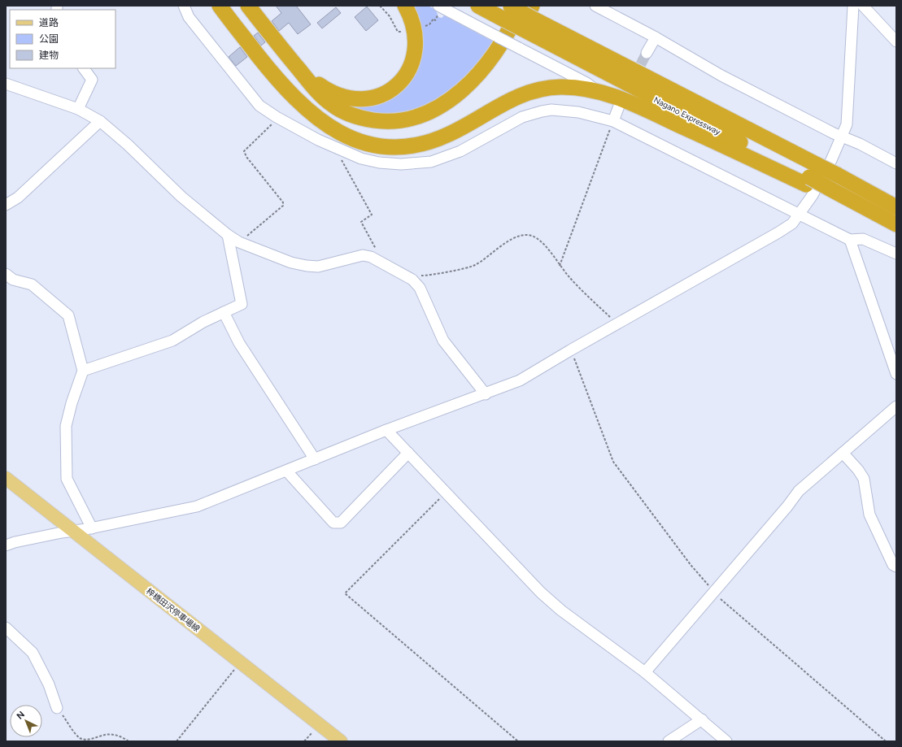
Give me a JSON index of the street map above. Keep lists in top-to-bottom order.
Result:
{
  "streets": {
    "highway": ["Nagano Expressway"],
    "main road": ["梓橋田沢停車場線"]
  },
  "legend": ["道路", "公園", "建物"],
  "north": "top left"
}
